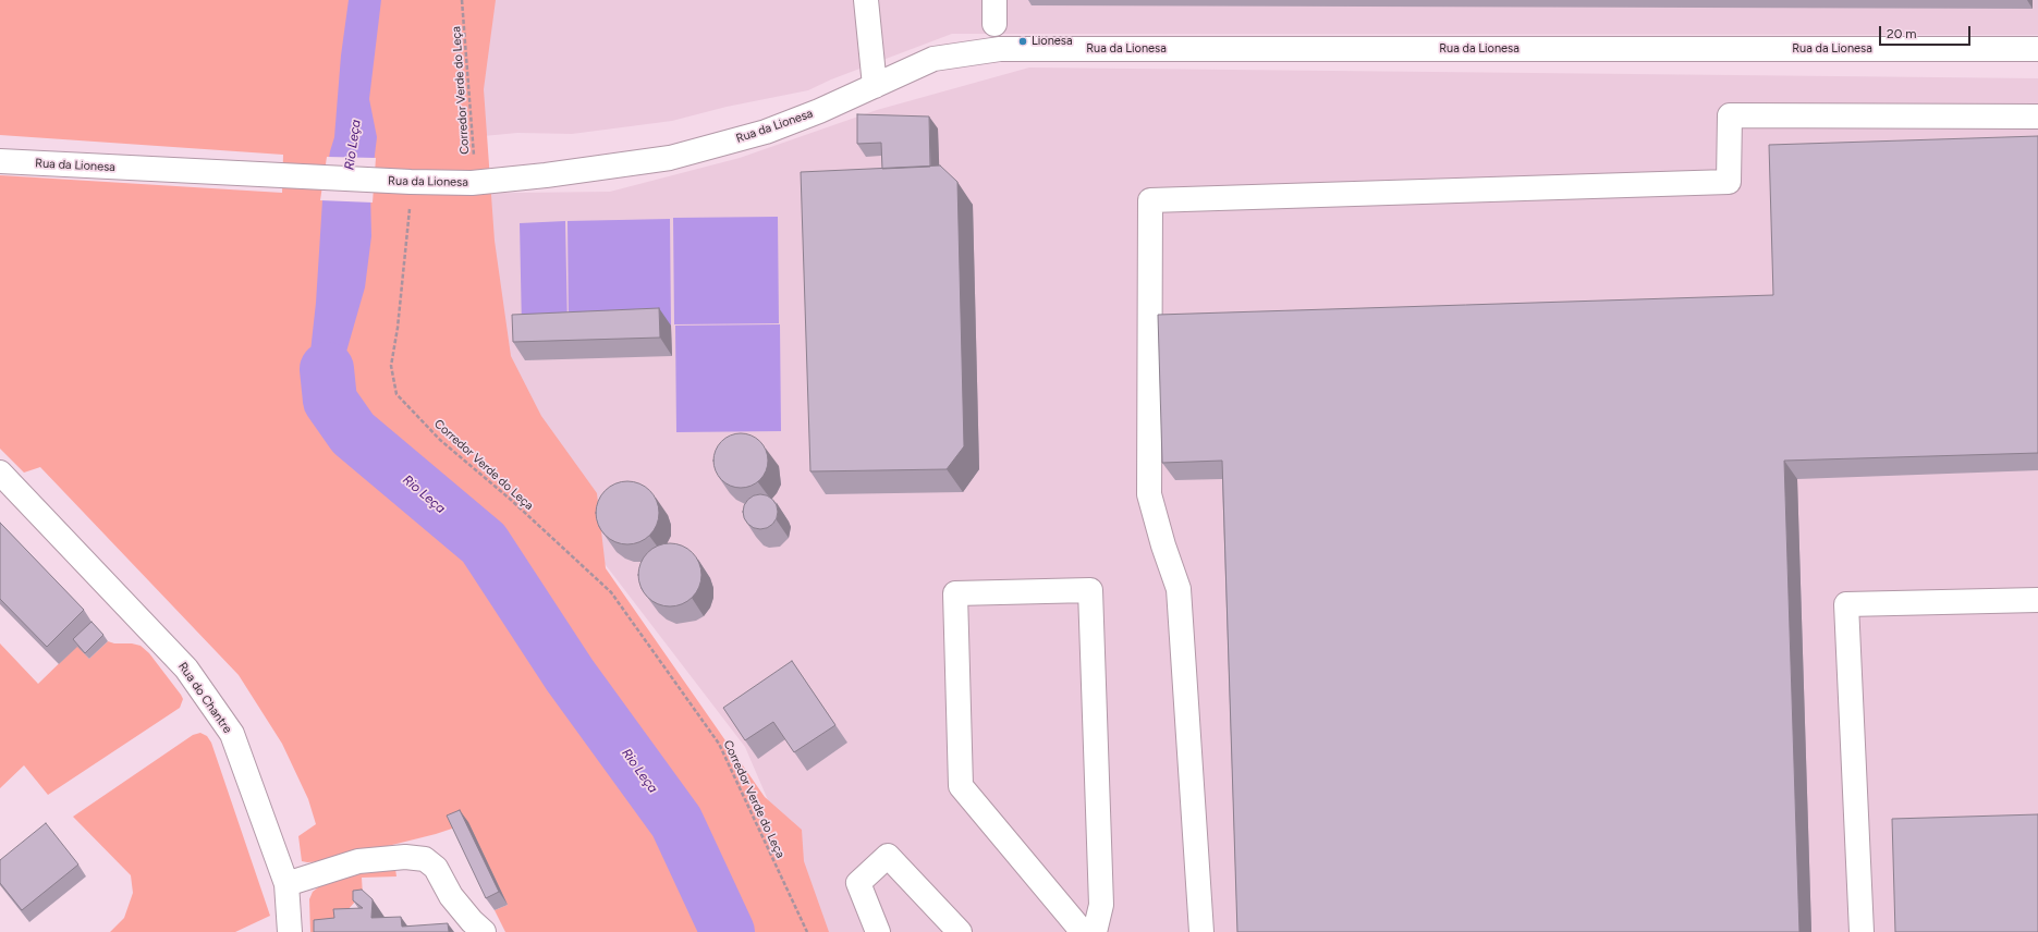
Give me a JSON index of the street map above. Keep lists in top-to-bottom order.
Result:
{
  "streets": {
    "street": ["Rua da Lionesa", "Rua do Chantre"],
    "path": ["Corredor Verde do Leça"]
  },
  "crossings": [
    ["Rua da Lionesa", "Corredor Verde do Leça"]
  ],
  "water": ["Rio Leça"],
  "places": ["Lionesa"],
  "scale_bar": "20 m"
}
